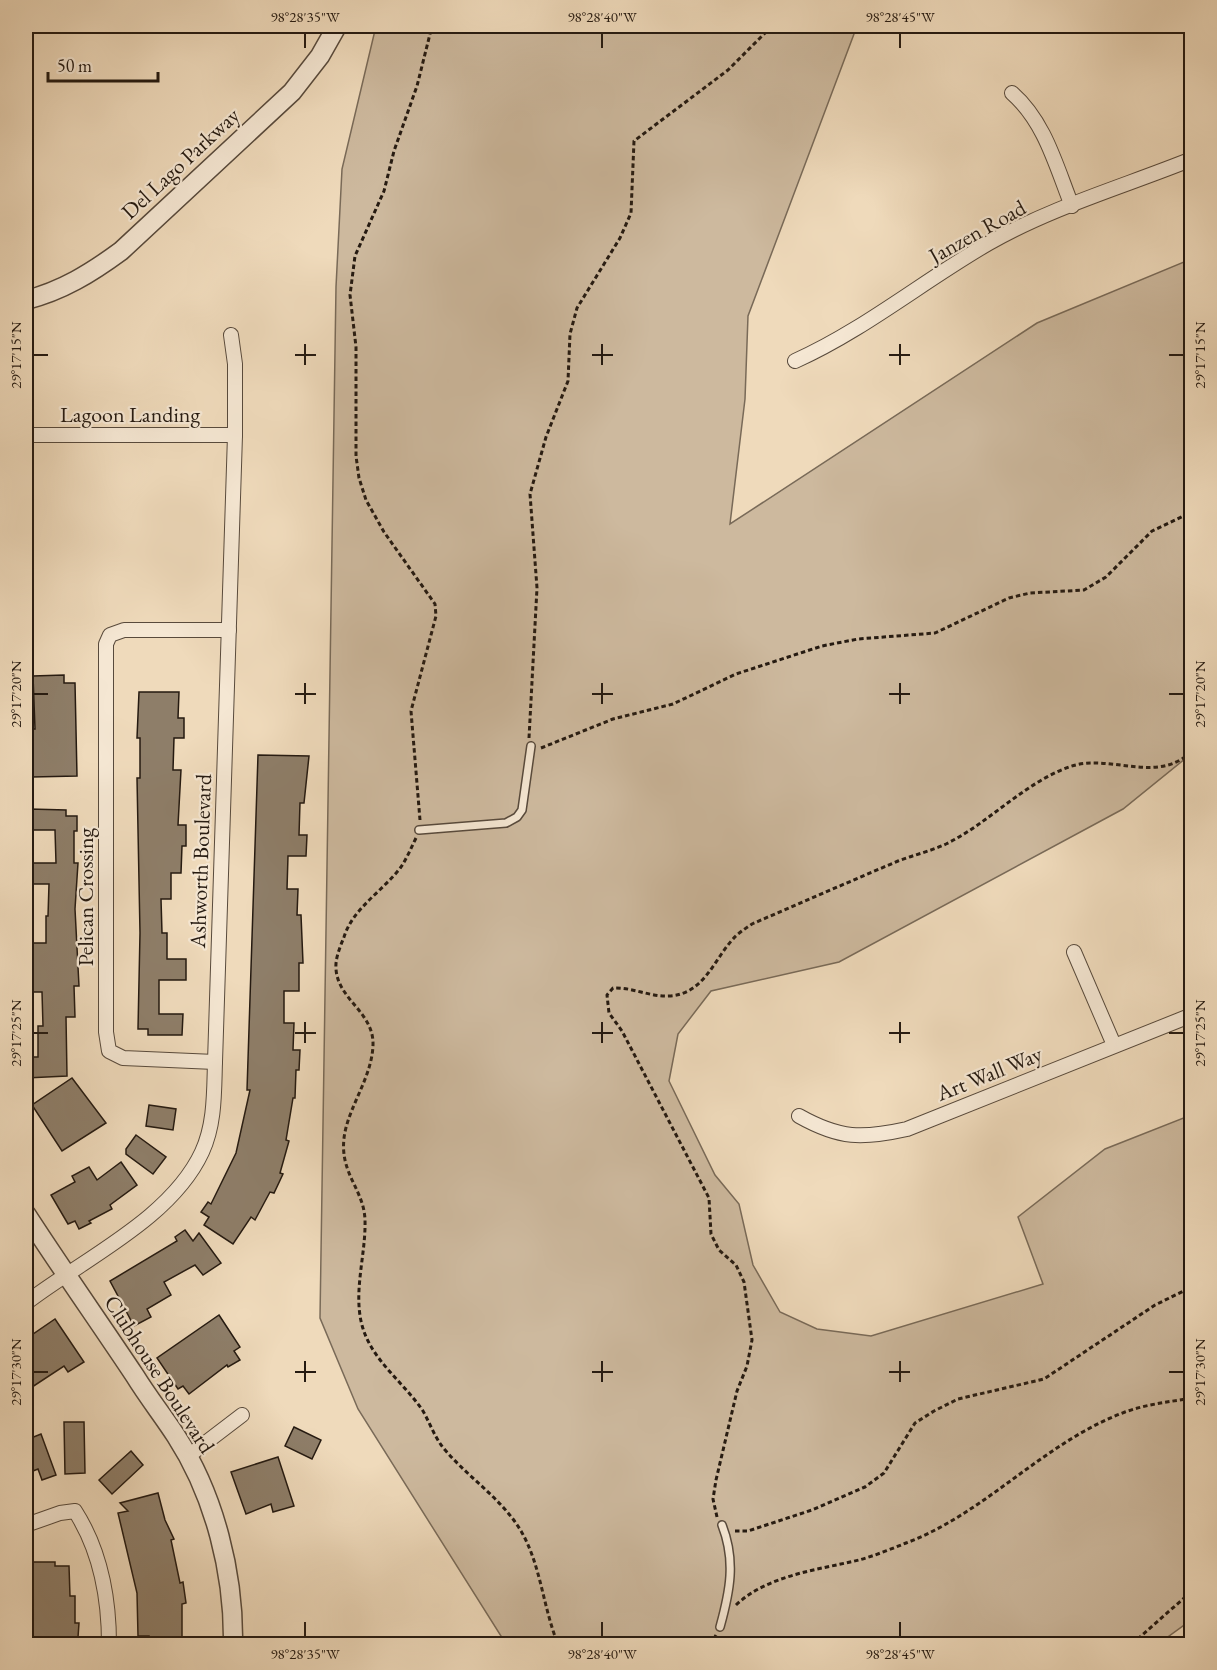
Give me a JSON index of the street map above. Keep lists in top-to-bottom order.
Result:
{
  "streets": {
    "street": [
      "Del Lago Parkway",
      "Janzen Road",
      "Lagoon Landing",
      "Ashworth Boulevard",
      "Pelican Crossing",
      "Art Wall Way",
      "Clubhouse Boulevard"
    ]
  },
  "crossings": [
    ["Lagoon Landing", "Ashworth Boulevard"],
    ["Ashworth Boulevard", "Pelican Crossing"],
    ["Ashworth Boulevard", "Clubhouse Boulevard"]
  ],
  "scale_bar": "50 m",
  "coordinates": [
    "98°28'35\"W",
    "98°28'40\"W",
    "98°28'45\"W",
    "29°17'15\"N",
    "29°17'20\"N",
    "29°17'25\"N",
    "29°17'30\"N"
  ]
}
